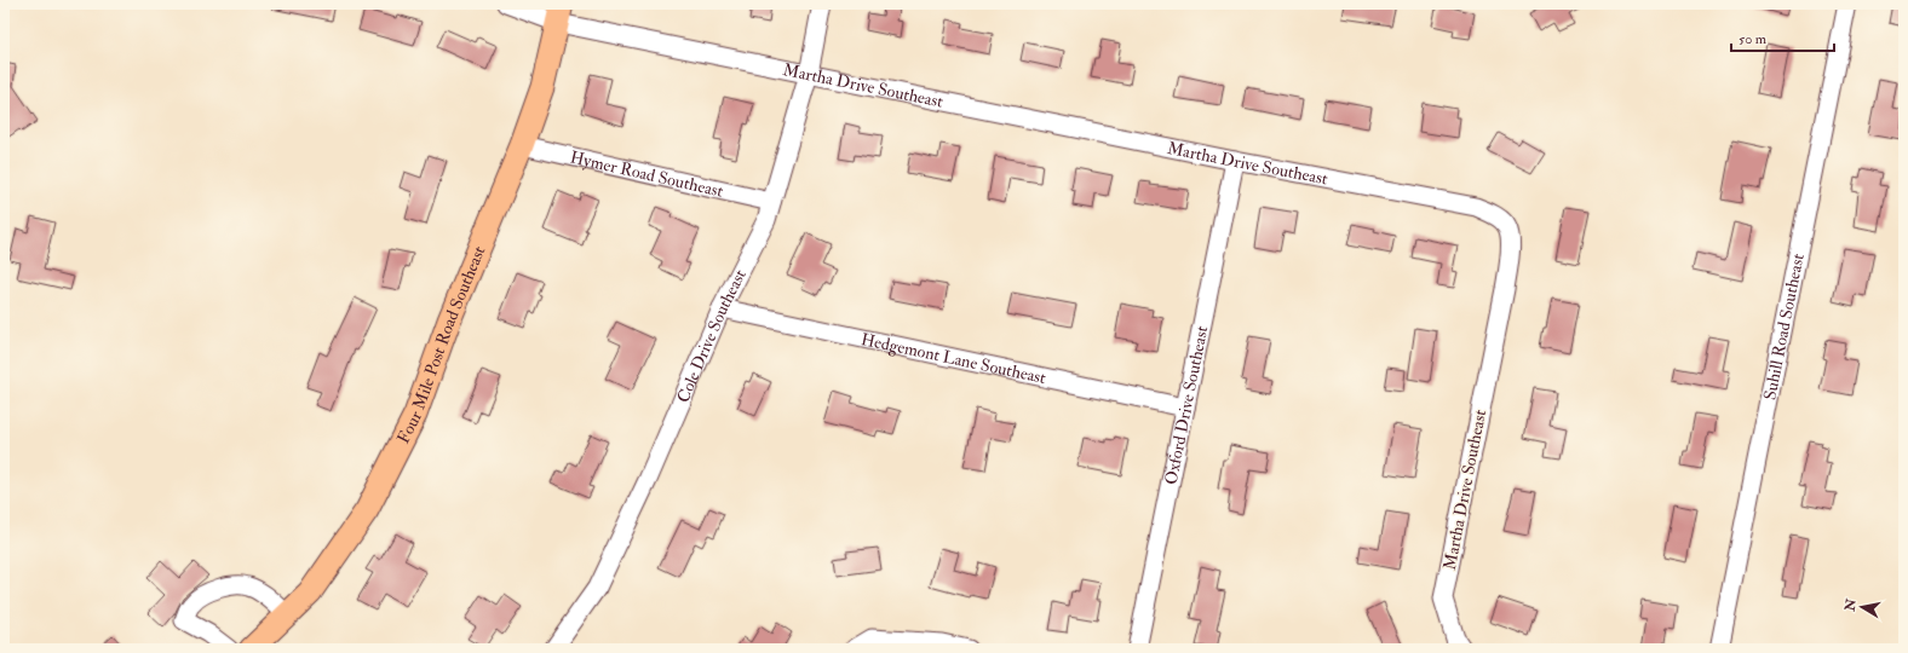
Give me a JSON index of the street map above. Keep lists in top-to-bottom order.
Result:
{
  "streets": {
    "main road": ["Four Mile Post Road Southeast"],
    "street": [
      "Martha Drive Southeast",
      "Hymer Road Southeast",
      "Suhill Road Southeast",
      "Cole Drive Southeast",
      "Hedgemont Lane Southeast",
      "Oxford Drive Southeast"
    ]
  },
  "crossings": [
    ["Martha Drive Southeast", "Cole Drive Southeast"],
    ["Martha Drive Southeast", "Four Mile Post Road Southeast"],
    ["Martha Drive Southeast", "Oxford Drive Southeast"],
    ["Hymer Road Southeast", "Cole Drive Southeast"],
    ["Hymer Road Southeast", "Four Mile Post Road Southeast"],
    ["Cole Drive Southeast", "Hedgemont Lane Southeast"],
    ["Hedgemont Lane Southeast", "Oxford Drive Southeast"]
  ],
  "scale_bar": "50 m",
  "north": "left"
}
